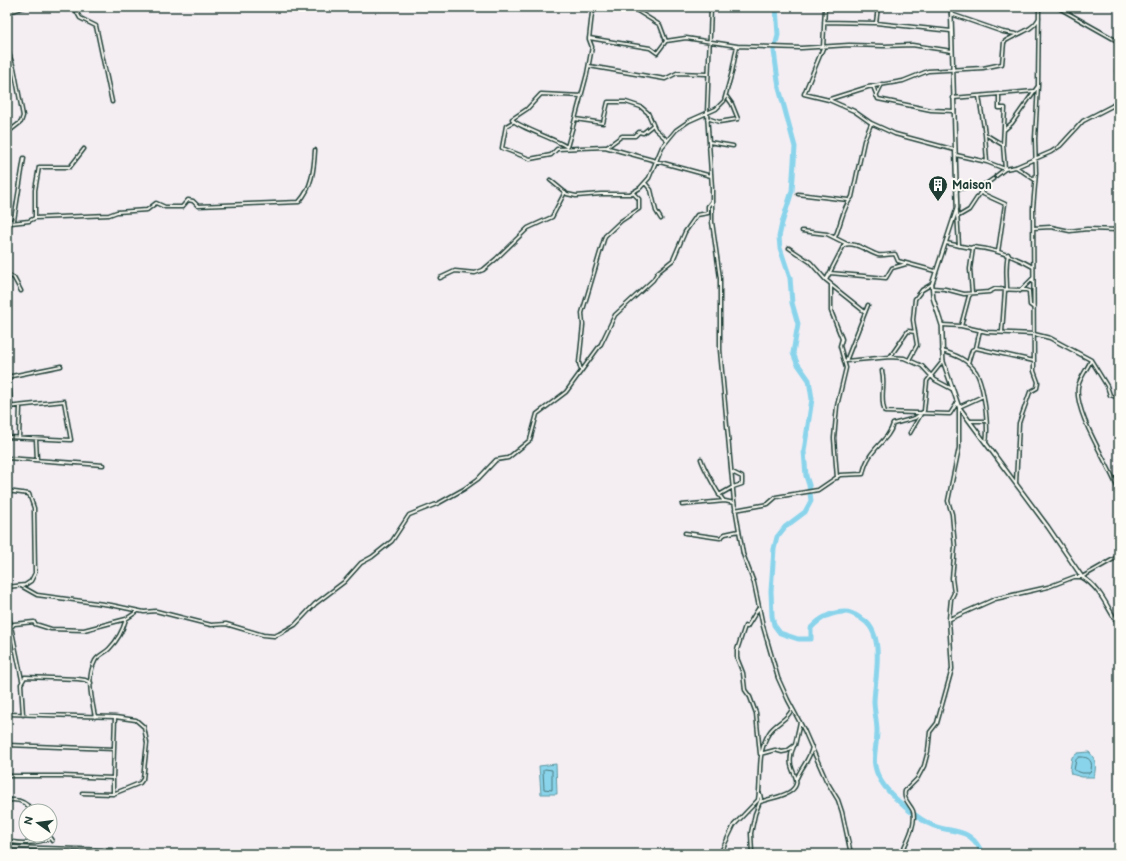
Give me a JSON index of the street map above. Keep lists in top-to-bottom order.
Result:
{
  "places": {
    "building": ["Maison"]
  },
  "north": "left"
}
